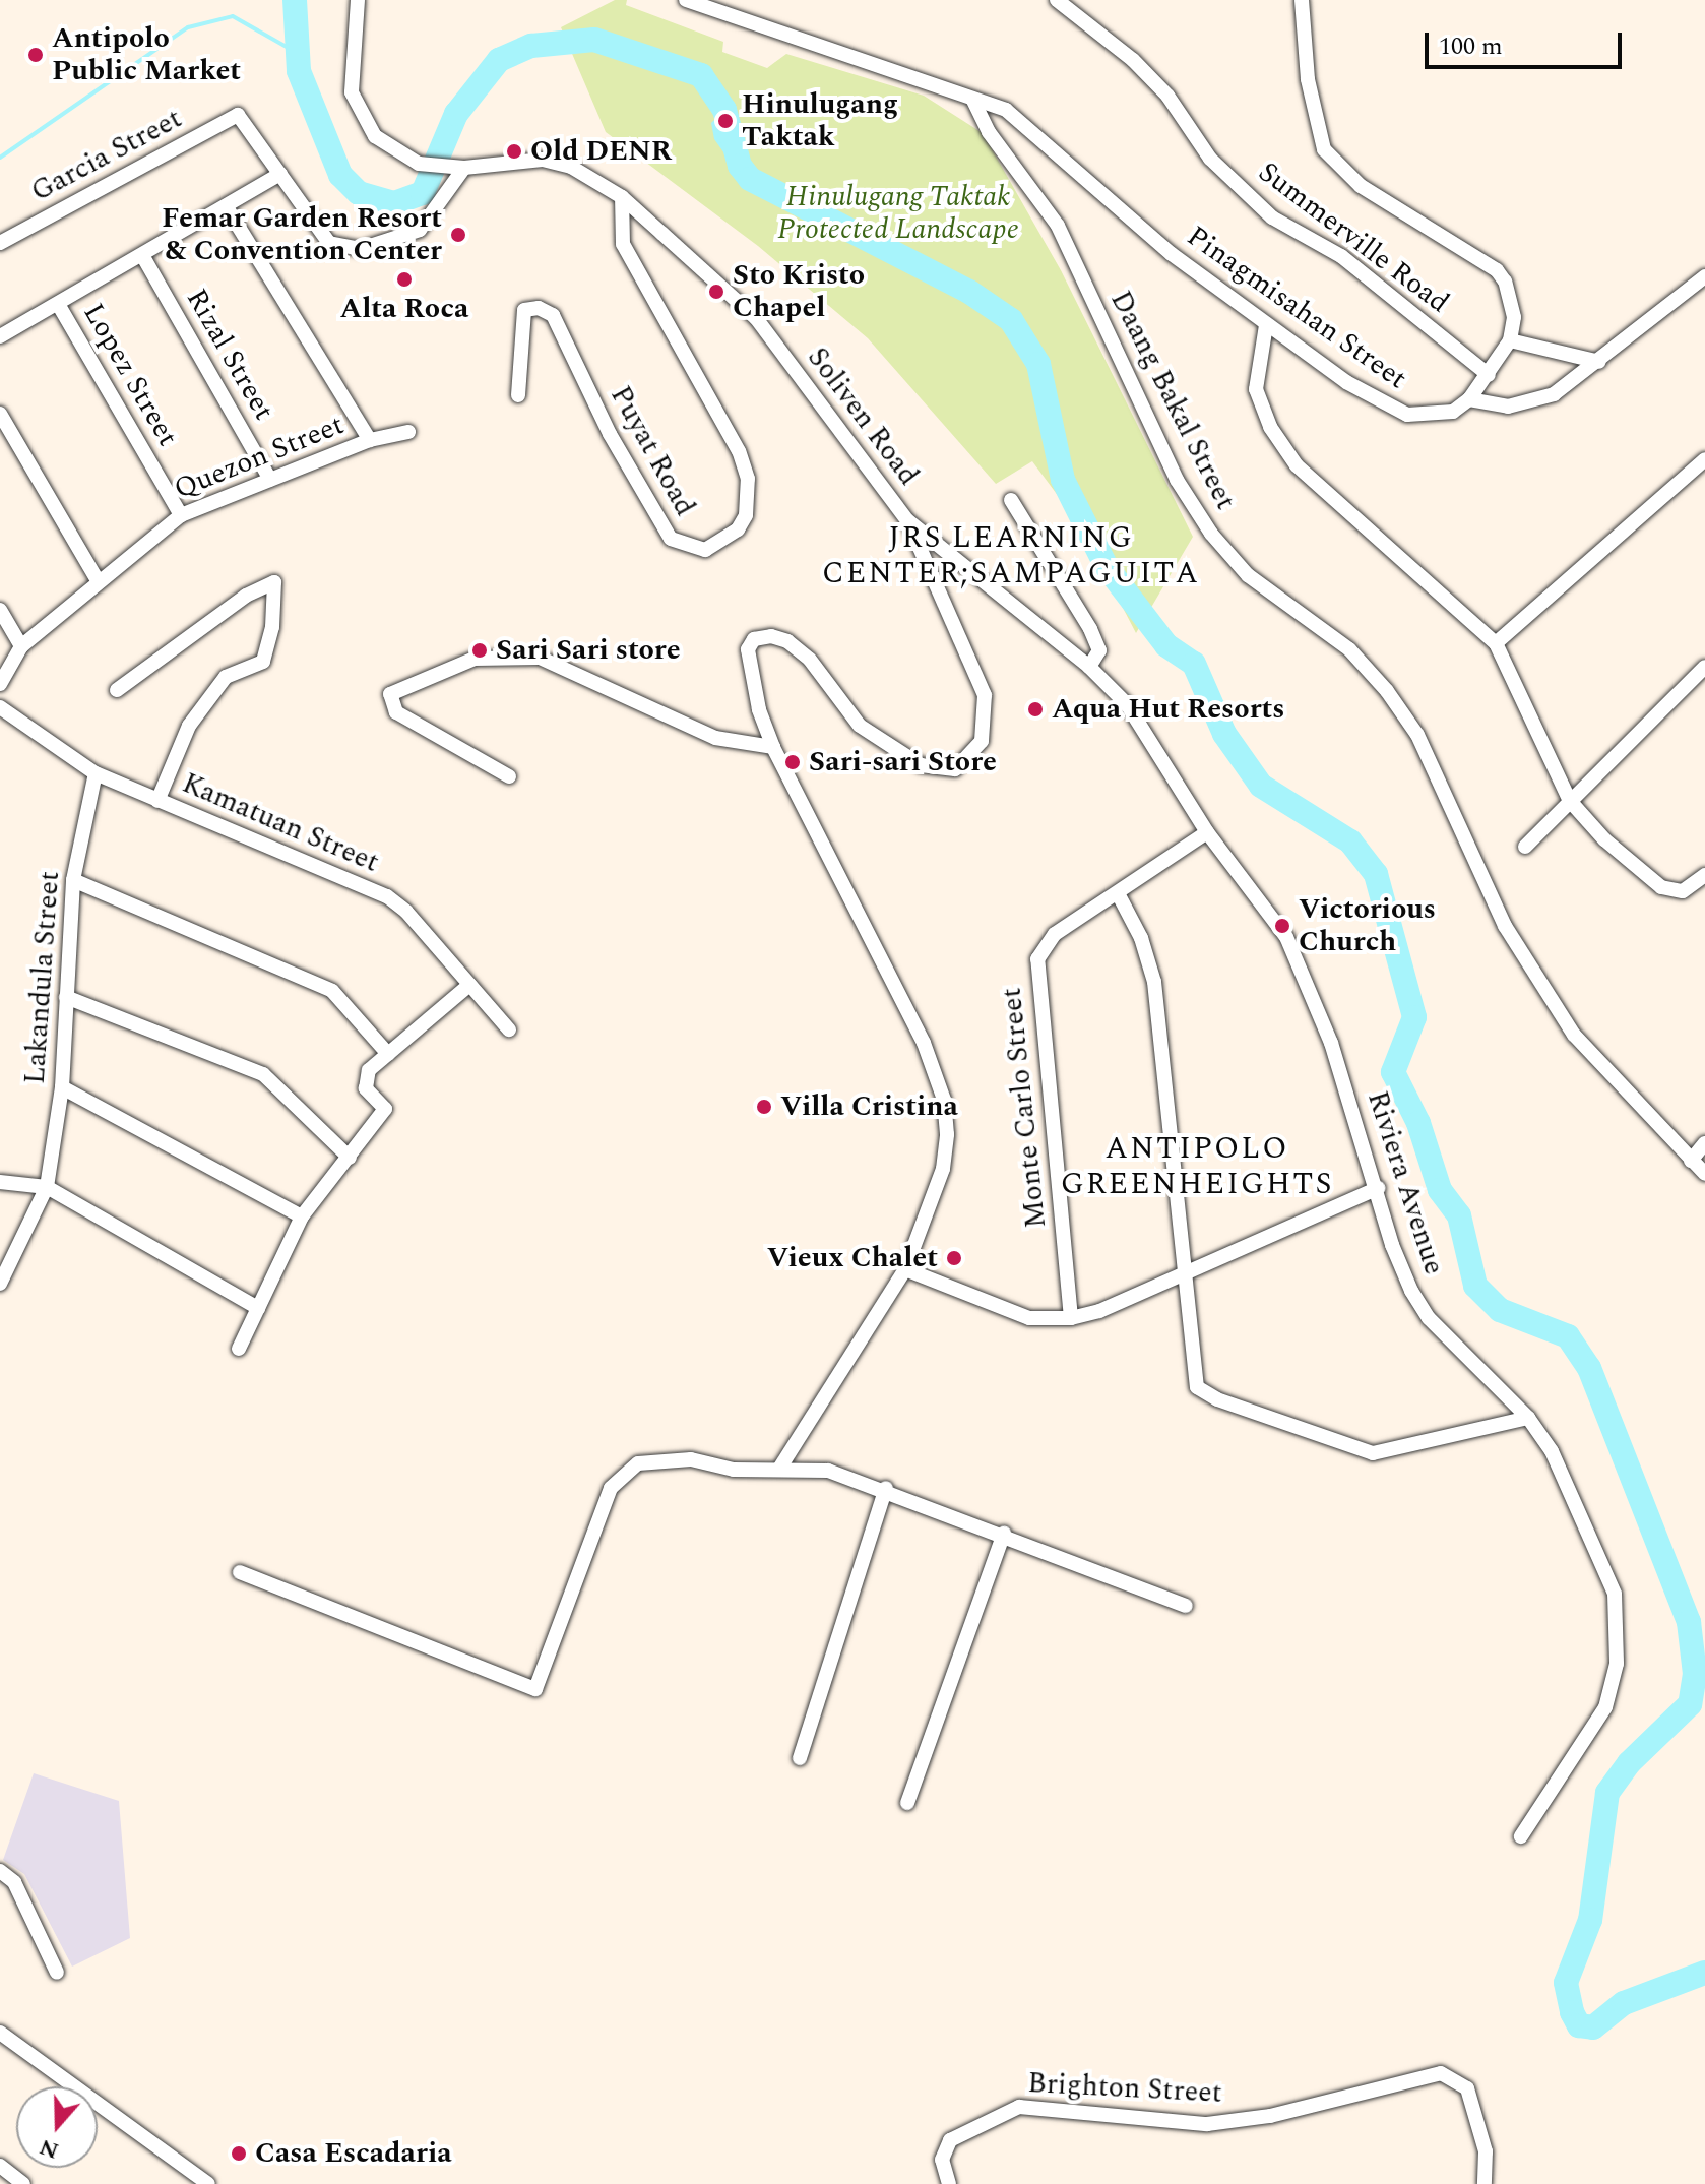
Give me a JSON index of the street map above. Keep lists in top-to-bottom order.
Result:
{
  "streets": {
    "street": [
      "Garcia Street",
      "Summerville Road",
      "Pinagmisahan Street",
      "Rizal Street",
      "Lopez Street",
      "Daang Bakal Street",
      "Soliven Road",
      "Puyat Road",
      "Quezon Street",
      "Kamatuan Street",
      "Lakandula Street",
      "Monte Carlo Street",
      "Riviera Avenue",
      "Brighton Street"
    ]
  },
  "crossings": [
    ["Summerville Road", "Pinagmisahan Street"],
    ["Pinagmisahan Street", "Daang Bakal Street"],
    ["Rizal Street", "Quezon Street"],
    ["Lopez Street", "Quezon Street"],
    ["Soliven Road", "Puyat Road"],
    ["Soliven Road", "Monte Carlo Street"],
    ["Soliven Road", "Riviera Avenue"],
    ["Kamatuan Street", "Lakandula Street"],
    ["Monte Carlo Street", "Riviera Avenue"]
  ],
  "districts": ["JRS LEARNING CENTER;SAMPAGUITA", "ANTIPOLO GREENHEIGHTS"],
  "parks": ["Hinulugang Taktak Protected Landscape"],
  "places": [
    "Antipolo Public Market",
    "Hinulugang Taktak",
    "Old DENR",
    "Femar Garden Resort & Convention Center",
    "Alta Roca",
    "Sto Kristo Chapel",
    "Sari Sari store",
    "Aqua Hut Resorts",
    "Sari-sari Store",
    "Victorious Church",
    "Villa Cristina",
    "Vieux Chalet",
    "Casa Escadaria"
  ],
  "scale_bar": "100 m",
  "north": "bottom"
}
